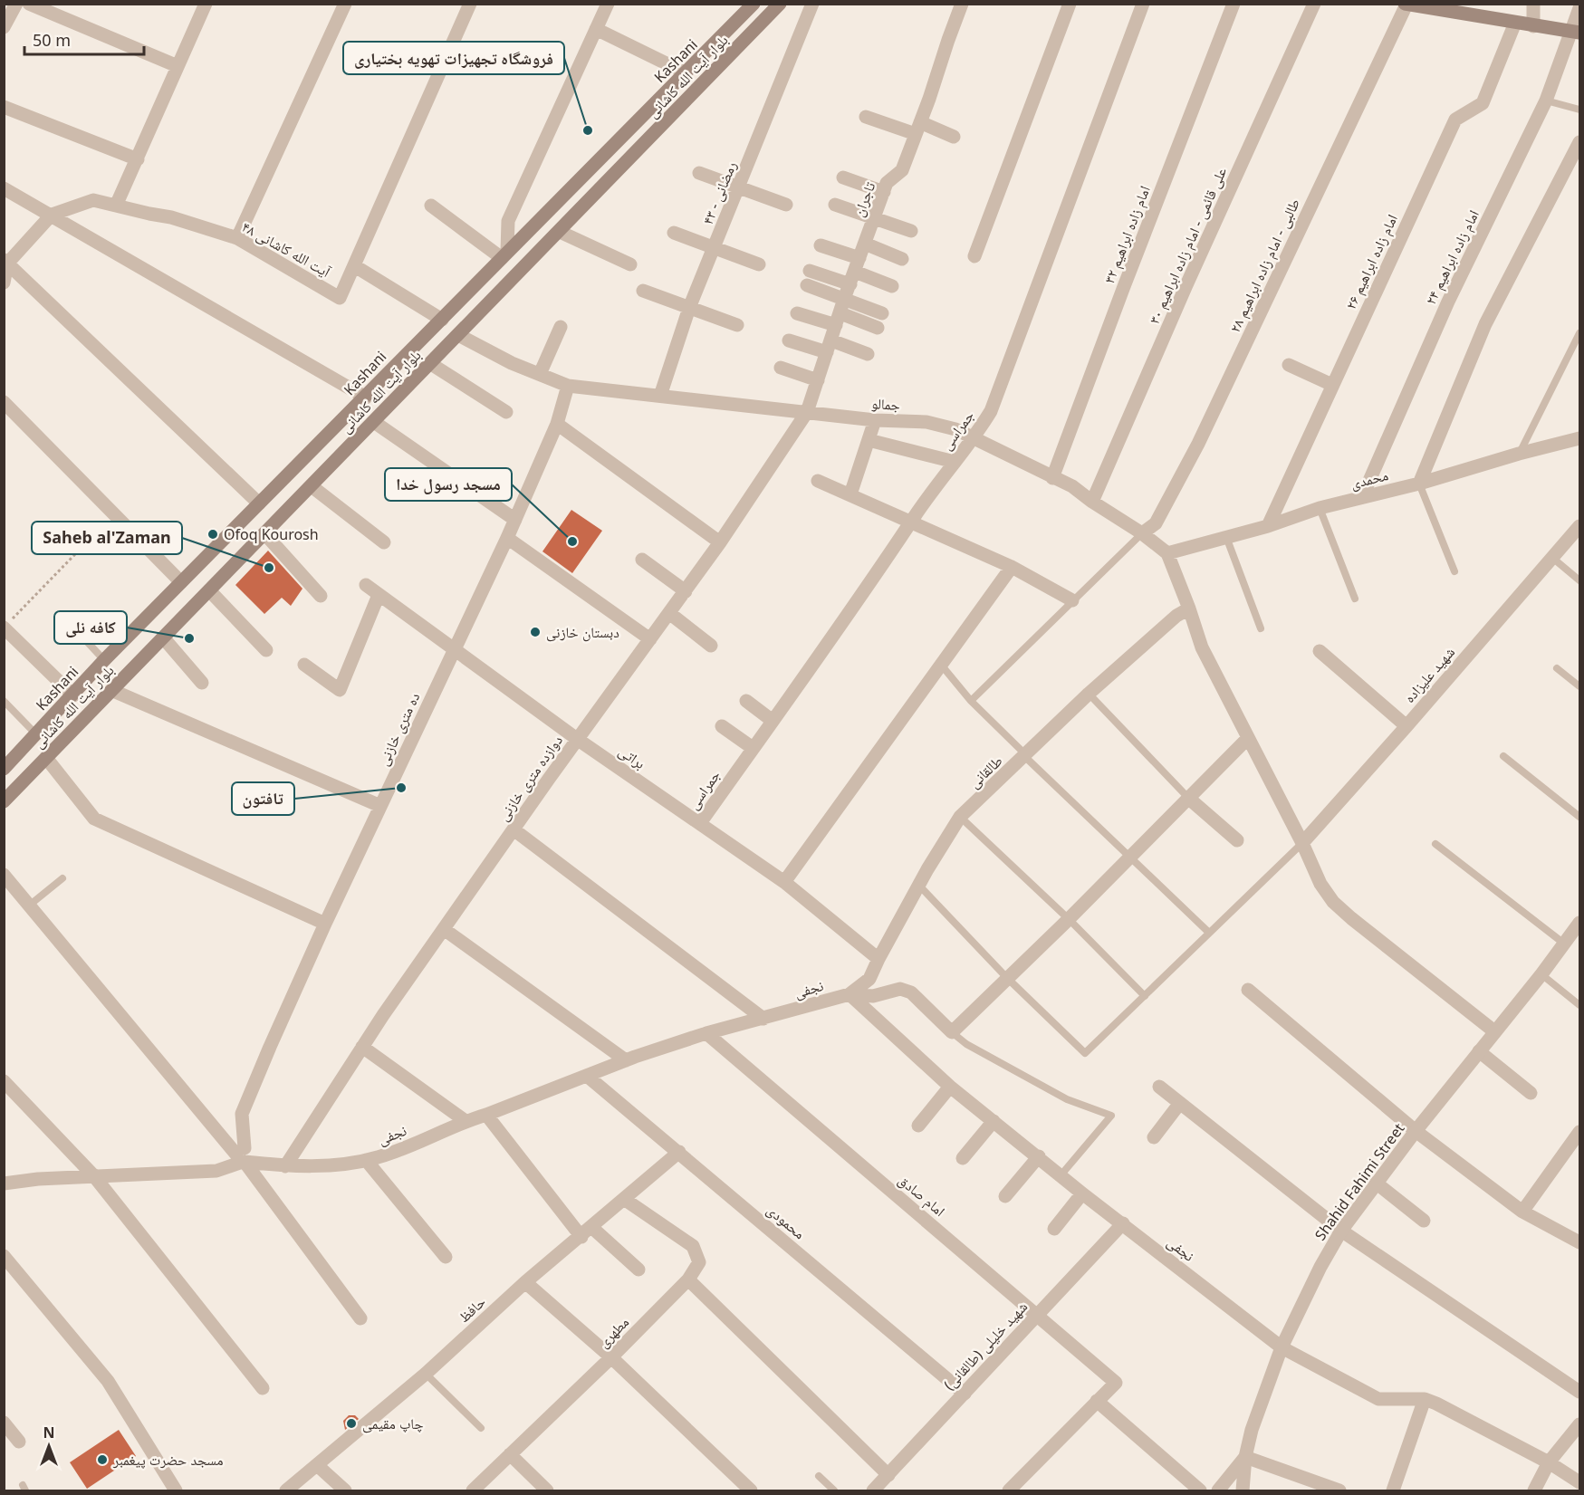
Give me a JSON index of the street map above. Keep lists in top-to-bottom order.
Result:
{
  "streets": {
    "main road": ["Kashani", "بلوار آیت الله کاشانی"],
    "street": [
      "رمضانی - ۴۳",
      "تاجران",
      "امام زاده ابراهیم ۳۲",
      "علی قائمی - امام زاده ابراهیم ۳۰",
      "آیت الله کاشانی ۴۸",
      "امام زاده ابراهیم ۲۴",
      "امام زاده ابراهیم ۲۶",
      "طالبی - امام زاده ابراهیم ۲۸",
      "جمالو",
      "جمراسی",
      "محمدی",
      "شهید علیزاده",
      "ده متری خازنی",
      "براتی",
      "طالقانی",
      "دوازده متری خازنی",
      "نجفی",
      "Shahid Fahimi Street",
      "امام صادق",
      "محمودی",
      "حافظ",
      "مطهری",
      "شهید خلیلی (طالقانی)"
    ]
  },
  "crossings": [
    ["Kashani", "آیت الله کاشانی ۴۸"],
    ["بلوار آیت الله کاشانی", "جمالو"],
    ["رمضانی - ۴۳", "جمالو"],
    ["تاجران", "جمالو"],
    ["تاجران", "دوازده متری خازنی"],
    ["امام زاده ابراهیم ۳۲", "جمالو"],
    ["علی قائمی - امام زاده ابراهیم ۳۰", "جمالو"],
    ["امام زاده ابراهیم ۲۴", "محمدی"],
    ["امام زاده ابراهیم ۲۶", "محمدی"],
    ["طالبی - امام زاده ابراهیم ۲۸", "جمالو"],
    ["جمالو", "جمراسی"],
    ["جمالو", "محمدی"],
    ["جمالو", "ده متری خازنی"],
    ["جمالو", "دوازده متری خازنی"],
    ["جمراسی", "براتی"],
    ["ده متری خازنی", "براتی"],
    ["ده متری خازنی", "نجفی"],
    ["براتی", "طالقانی"],
    ["براتی", "دوازده متری خازنی"],
    ["طالقانی", "نجفی"],
    ["دوازده متری خازنی", "نجفی"],
    ["نجفی", "Shahid Fahimi Street"],
    ["نجفی", "امام صادق"],
    ["نجفی", "محمودی"],
    ["نجفی", "شهید خلیلی (طالقانی)"],
    ["امام صادق", "شهید خلیلی (طالقانی)"],
    ["محمودی", "حافظ"],
    ["محمودی", "شهید خلیلی (طالقانی)"],
    ["حافظ", "مطهری"]
  ],
  "places": [
    "فروشگاه تجهیزات تهویه بختیاری",
    "Ofoq Kourosh",
    "مسجد رسول خدا",
    "Saheb al'Zaman",
    "دبستان خازنی",
    "کافه نلی",
    "تافتون",
    "چاپ مقیمی",
    "مسجد حضرت پیغمبر"
  ],
  "scale_bar": "50 m",
  "north": "top"
}
